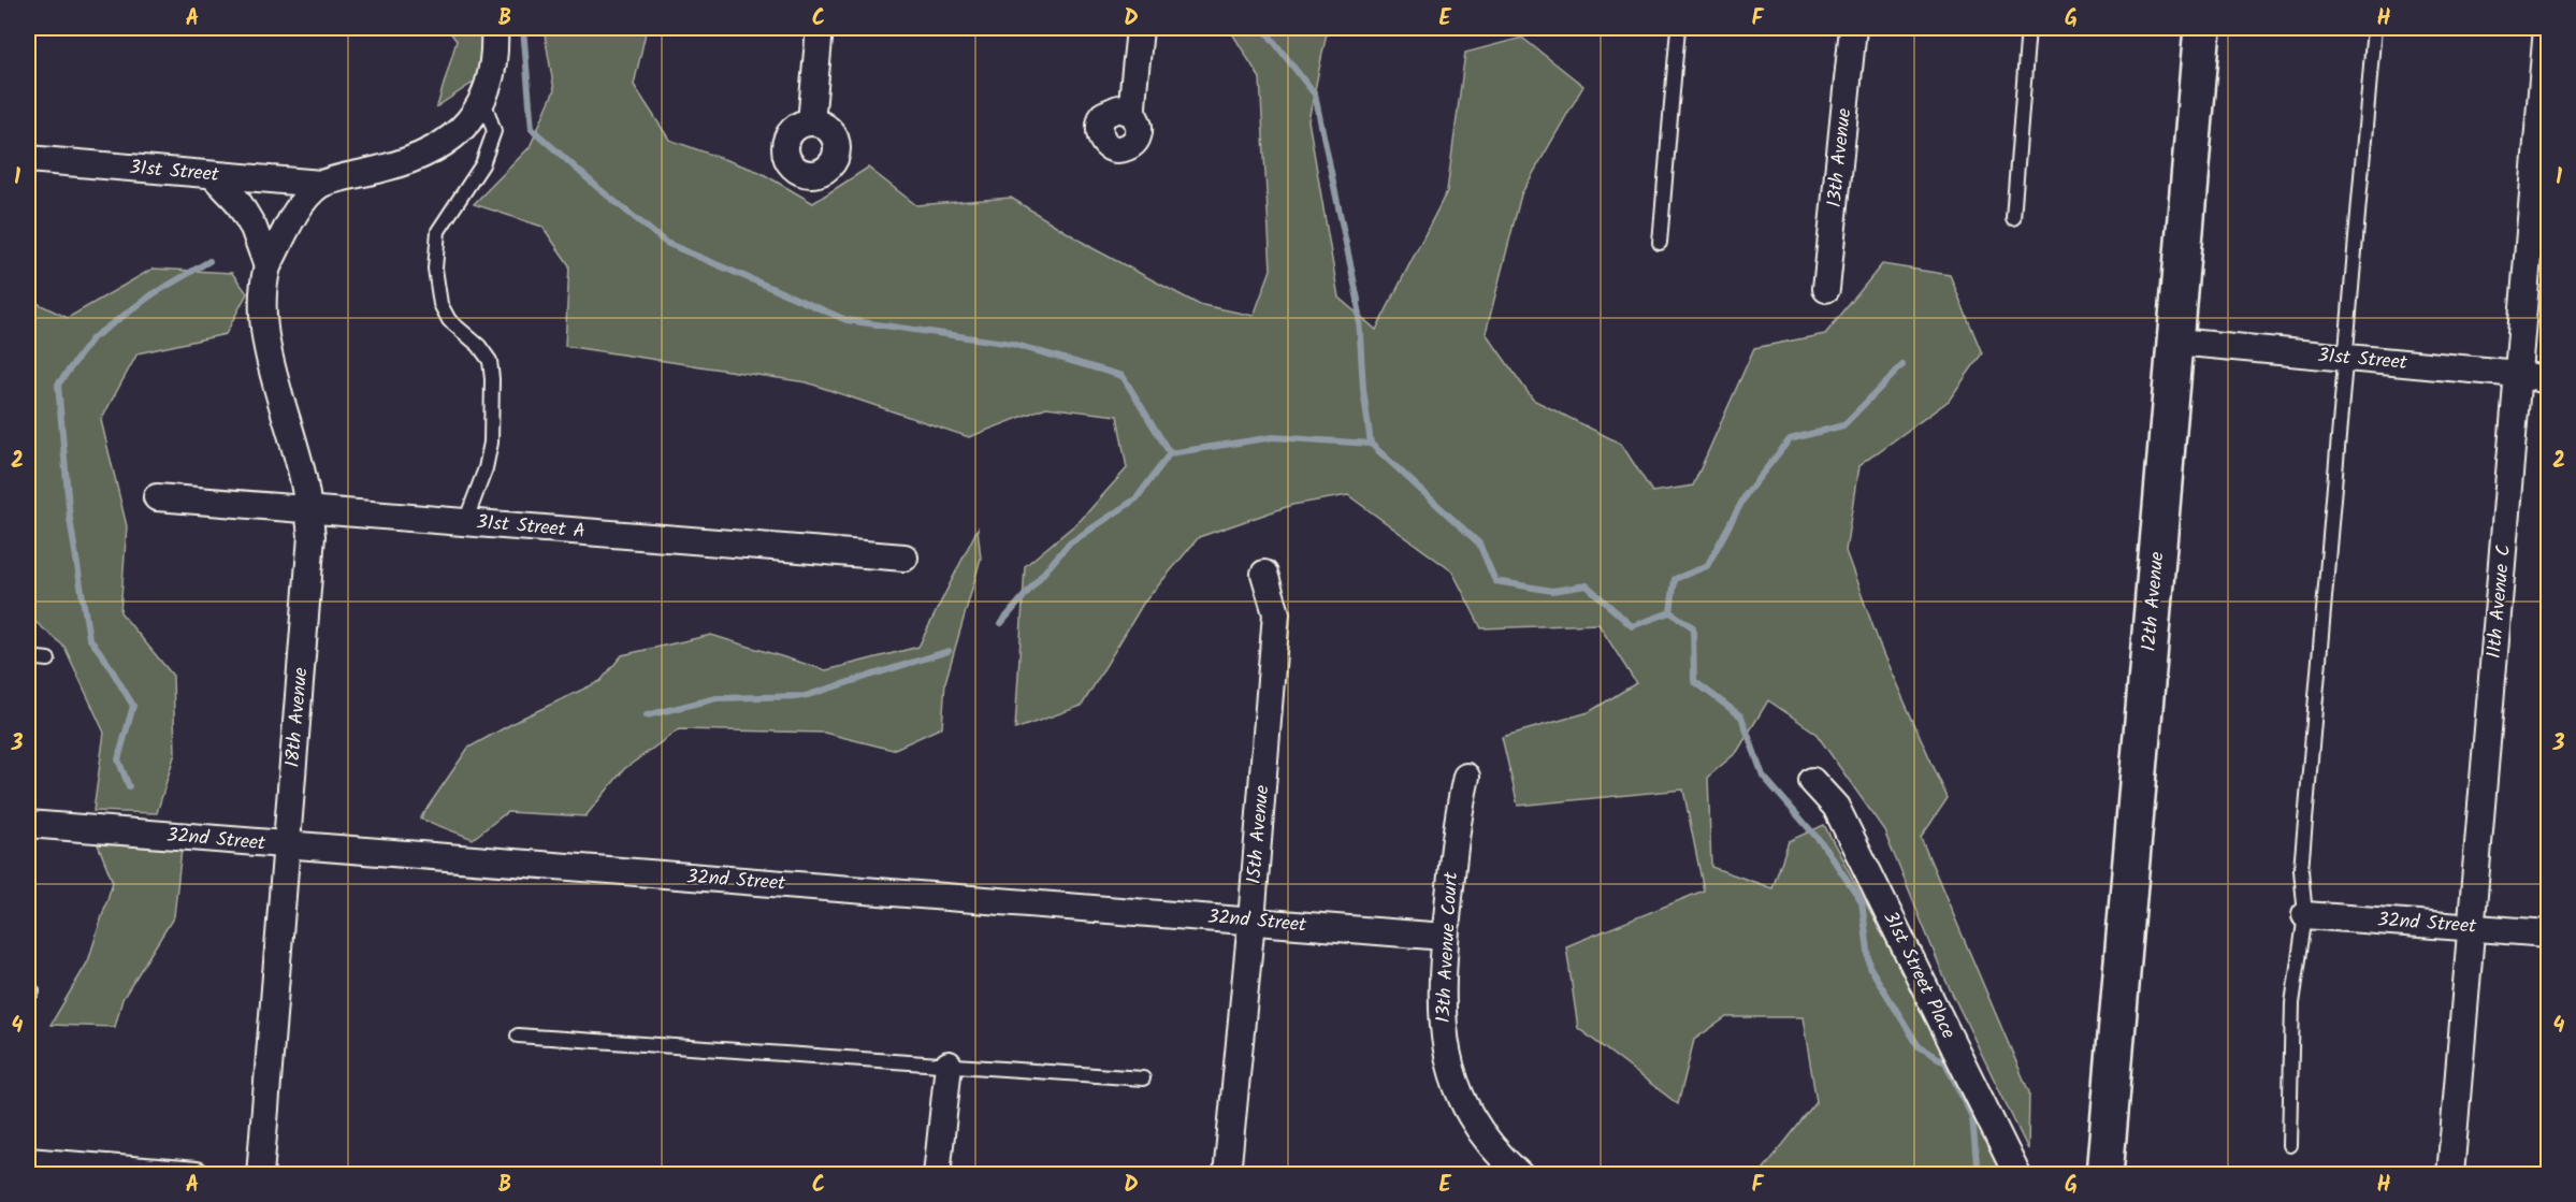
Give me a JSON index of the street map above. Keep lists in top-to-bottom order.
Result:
{
  "streets": {
    "street": [
      "13th Avenue",
      "31st Street",
      "31st Street A",
      "12th Avenue",
      "11th Avenue C",
      "18th Avenue",
      "15th Avenue",
      "32nd Street",
      "13th Avenue Court",
      "31st Street Place"
    ]
  },
  "crossings": [
    ["31st Street", "12th Avenue"],
    ["31st Street", "11th Avenue C"],
    ["31st Street", "18th Avenue"],
    ["31st Street A", "18th Avenue"],
    ["11th Avenue C", "32nd Street"],
    ["18th Avenue", "32nd Street"],
    ["15th Avenue", "32nd Street"],
    ["32nd Street", "13th Avenue Court"]
  ],
  "grid": {
    "columns": [
      "A",
      "B",
      "C",
      "D",
      "E",
      "F",
      "G",
      "H"
    ],
    "rows": [
      "1",
      "2",
      "3",
      "4"
    ]
  }
}
